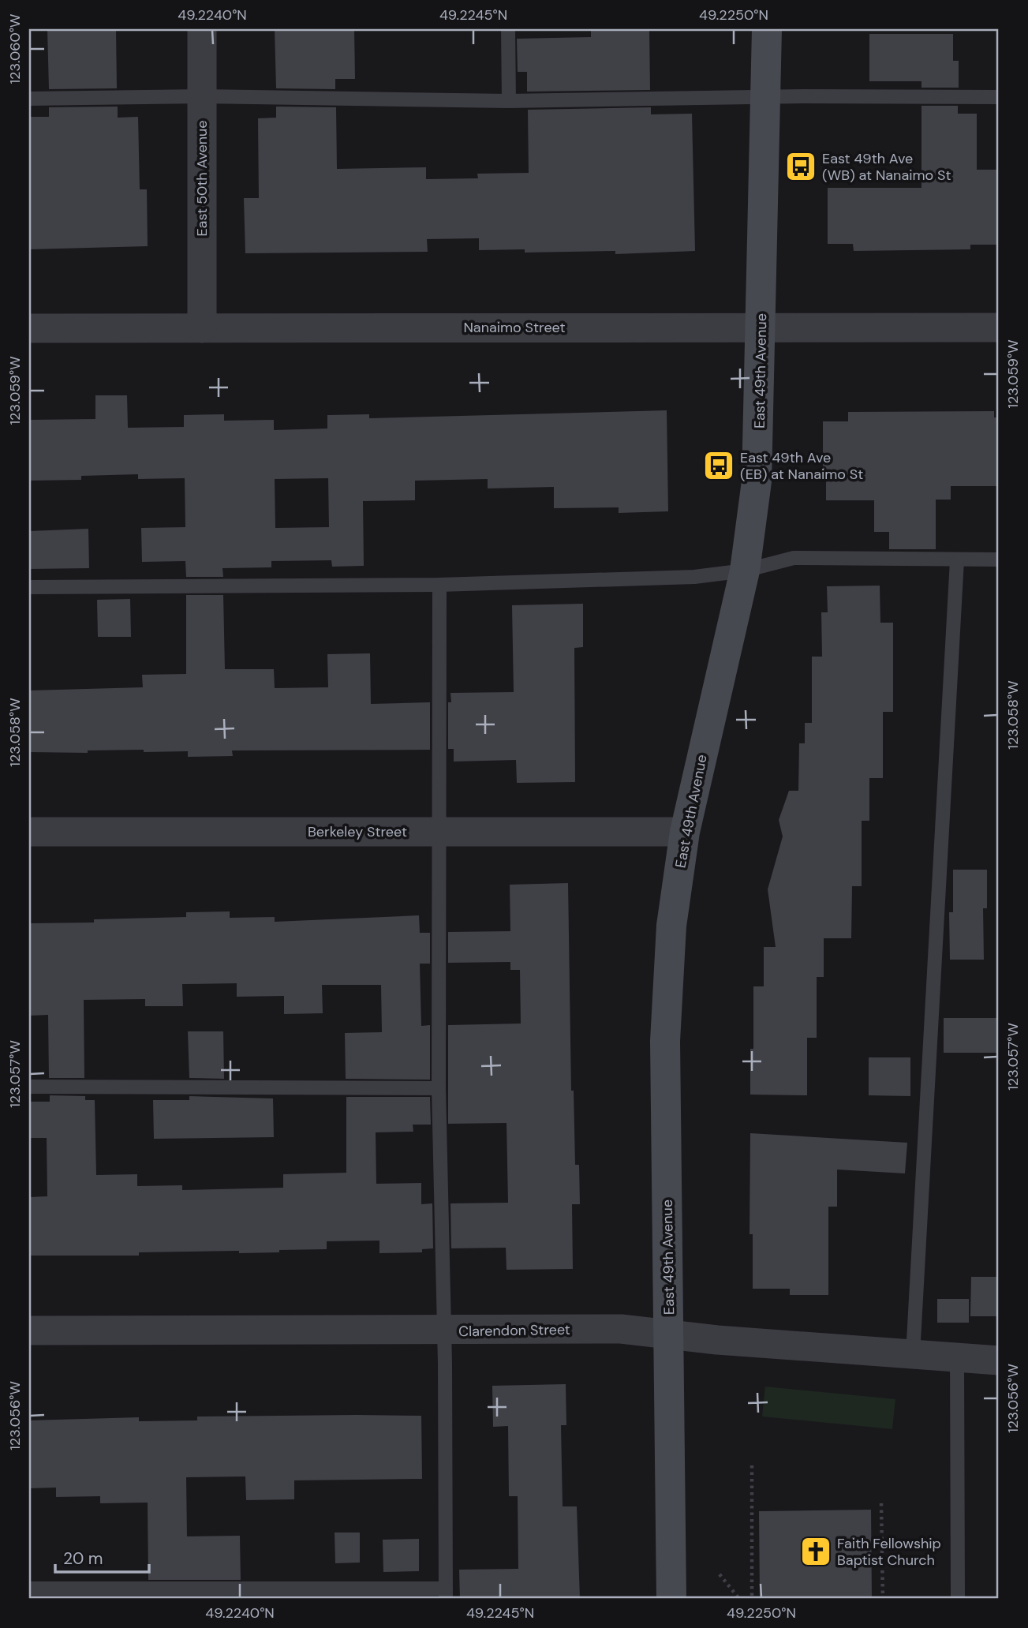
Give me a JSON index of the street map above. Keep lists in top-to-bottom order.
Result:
{
  "streets": {
    "street": [
      "East 50th Avenue",
      "Nanaimo Street",
      "East 49th Avenue",
      "Berkeley Street",
      "Clarendon Street"
    ]
  },
  "crossings": [
    ["East 50th Avenue", "Nanaimo Street"],
    ["Nanaimo Street", "East 49th Avenue"],
    ["East 49th Avenue", "Berkeley Street"],
    ["East 49th Avenue", "Clarendon Street"]
  ],
  "places": {
    "bus stop": ["East 49th Ave (WB) at Nanaimo St", "East 49th Ave (EB) at Nanaimo St"],
    "church": ["Faith Fellowship Baptist Church"]
  },
  "scale_bar": "20 m",
  "coordinates": [
    "49.2240°N",
    "49.2245°N",
    "49.2250°N",
    "123.060°W",
    "123.059°W",
    "123.058°W",
    "123.057°W",
    "123.056°W"
  ]
}
